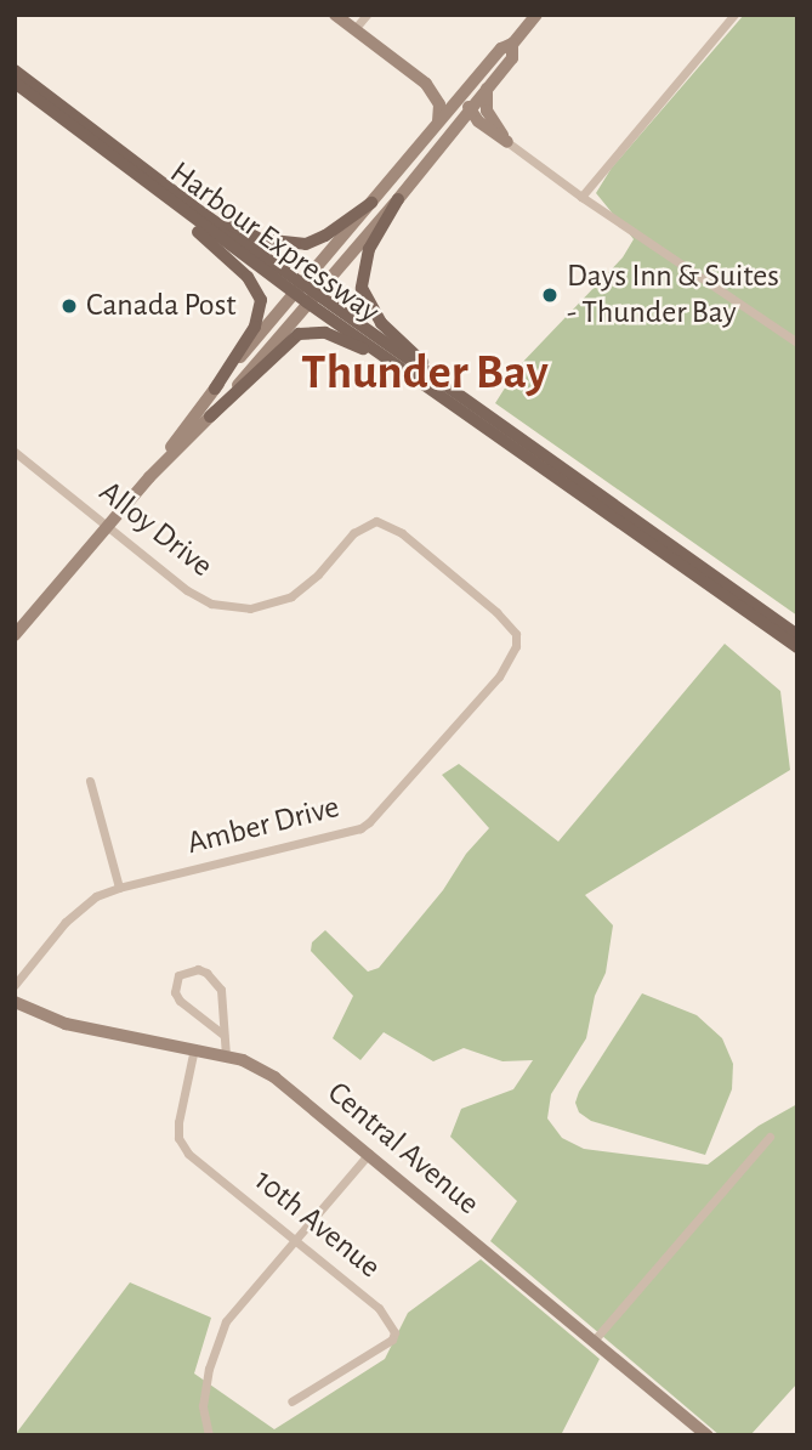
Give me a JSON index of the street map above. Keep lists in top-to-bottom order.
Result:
{
  "streets": {
    "main road": ["Harbour Expressway", "Central Avenue"],
    "street": ["Alloy Drive", "Amber Drive", "10th Avenue"]
  },
  "crossings": [
    ["Alloy Drive", "Amber Drive"],
    ["Central Avenue", "10th Avenue"]
  ],
  "districts": ["Thunder Bay"],
  "places": ["Days Inn & Suites - Thunder Bay", "Canada Post"]
}
